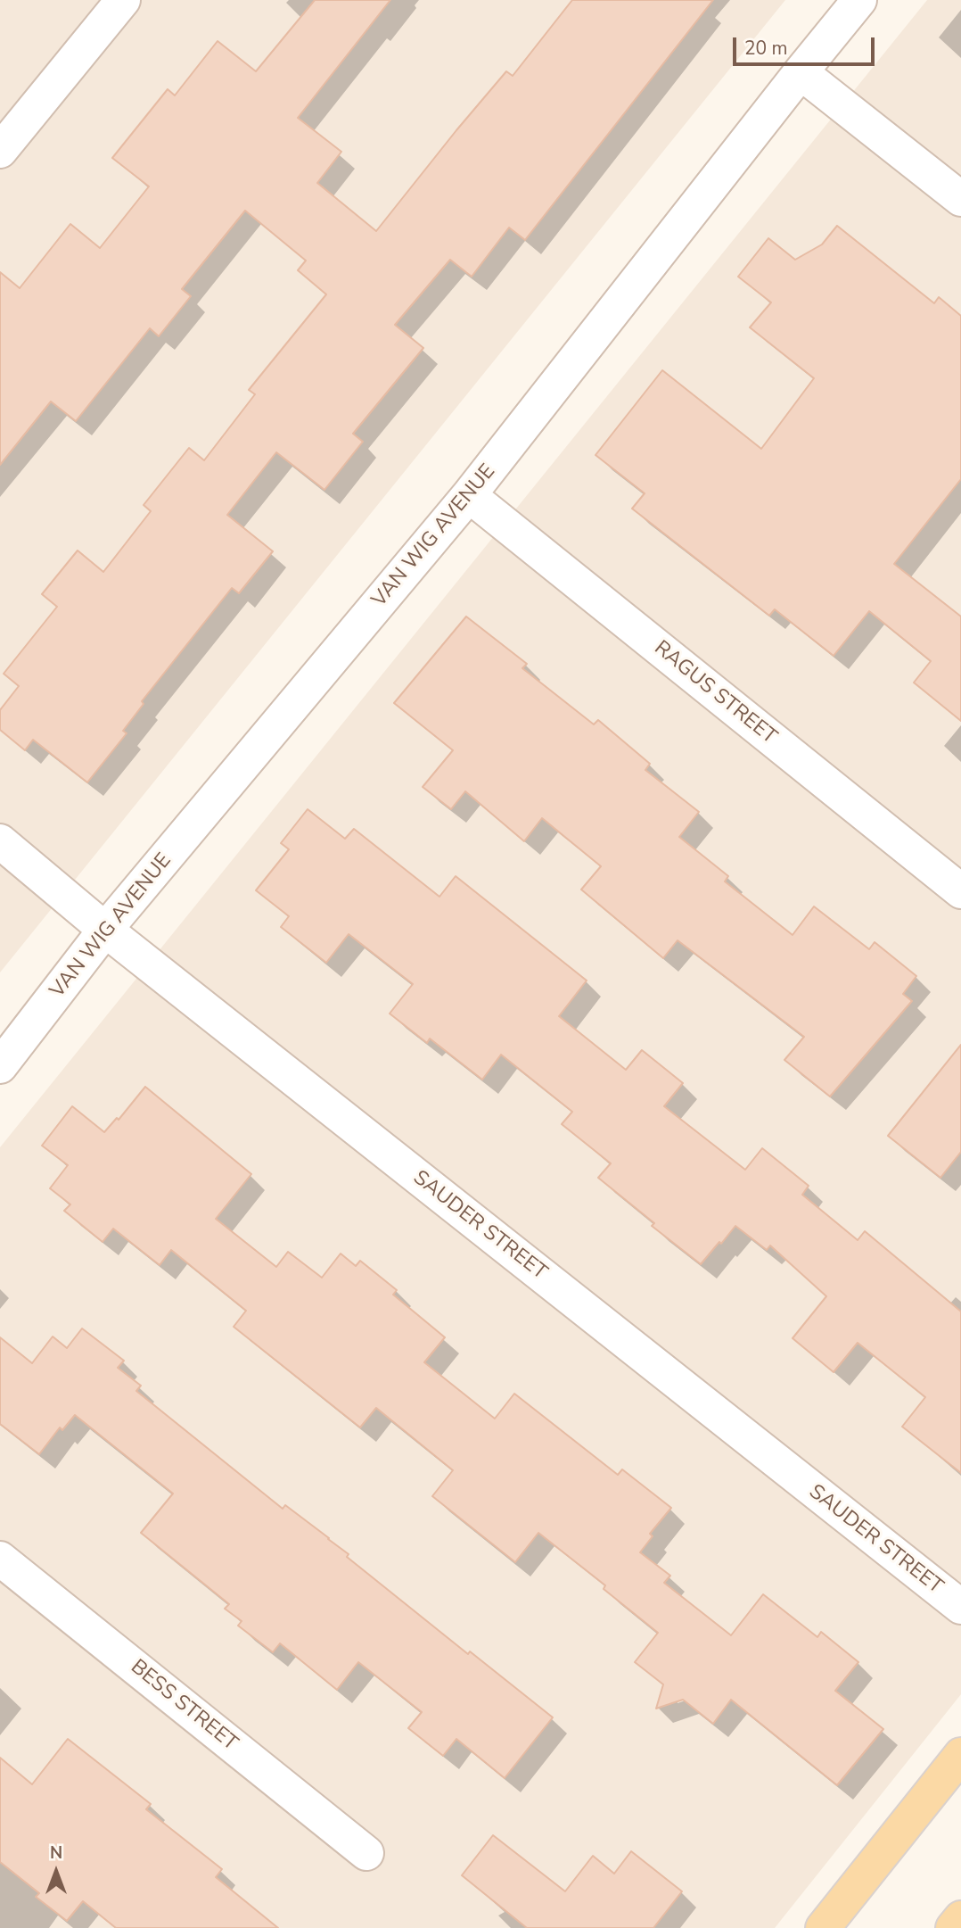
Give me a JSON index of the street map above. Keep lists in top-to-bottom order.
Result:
{
  "streets": {
    "street": [
      "VAN WIG AVENUE",
      "RAGUS STREET",
      "SAUDER STREET",
      "BESS STREET"
    ]
  },
  "crossings": [
    ["VAN WIG AVENUE", "RAGUS STREET"],
    ["VAN WIG AVENUE", "SAUDER STREET"]
  ],
  "scale_bar": "20 m",
  "north": "top"
}
